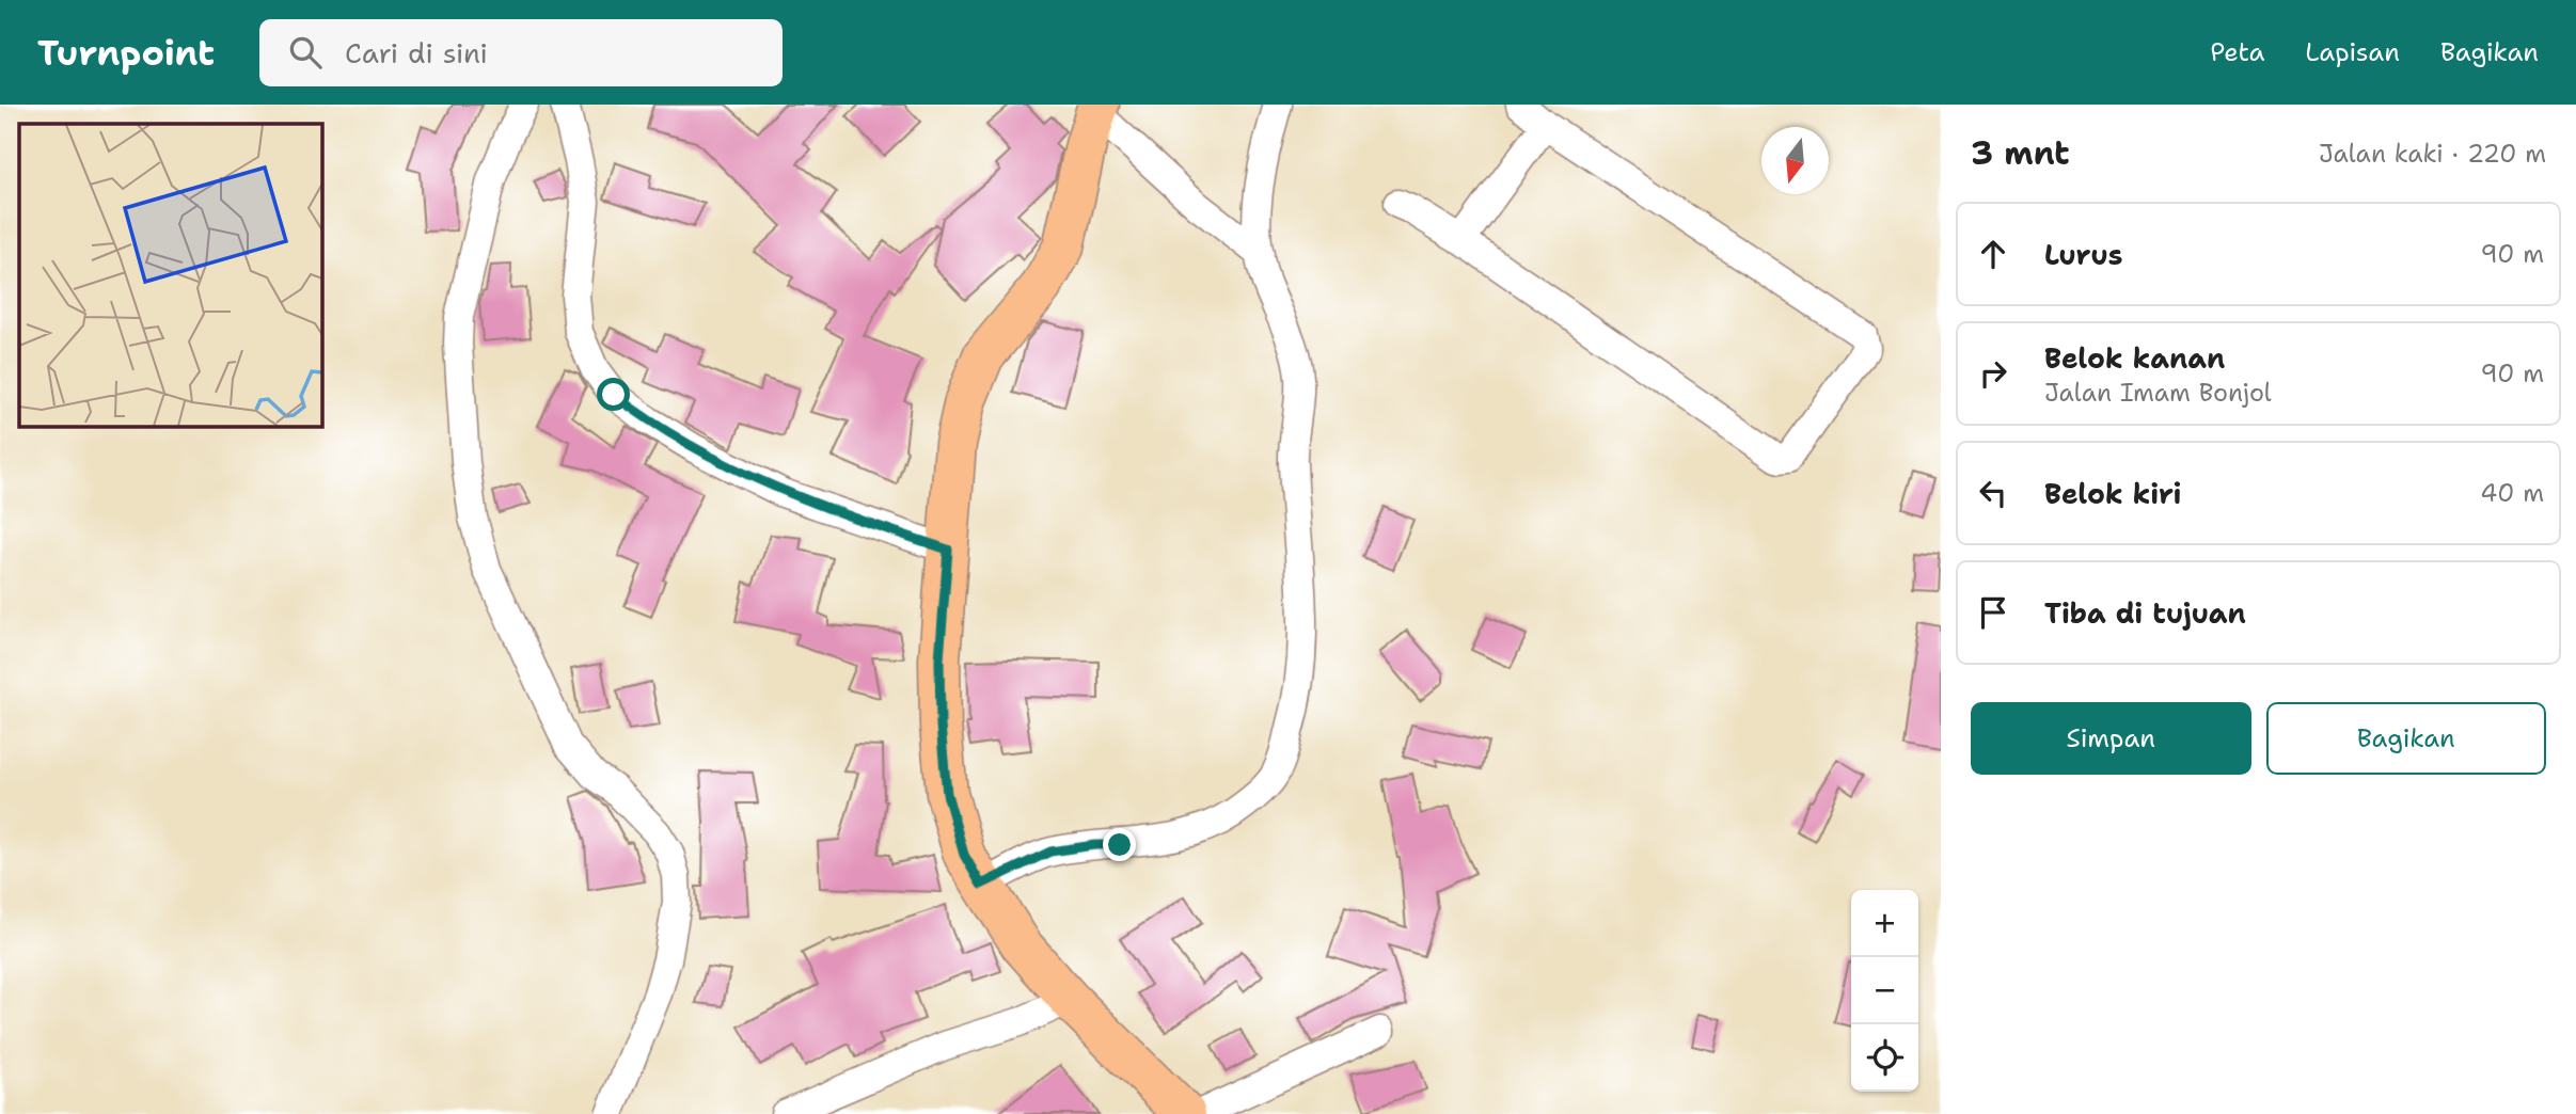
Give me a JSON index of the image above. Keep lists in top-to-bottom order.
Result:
{
  "north": "bottom",
  "page": {
    "header": "Turnpoint",
    "search": "Cari di sini",
    "nav": ["Peta", "Lapisan", "Bagikan"],
    "heading": ["3 mnt", "Jalan kaki · 220 m"],
    "list": [
      ["Lurus", "90 m"],
      ["Belok kanan", "Jalan Imam Bonjol", "90 m"],
      ["Belok kiri", "40 m"],
      "Tiba di tujuan"
    ],
    "buttons": ["Simpan", "Bagikan"],
    "map_buttons": ["+", "−"]
  }
}
